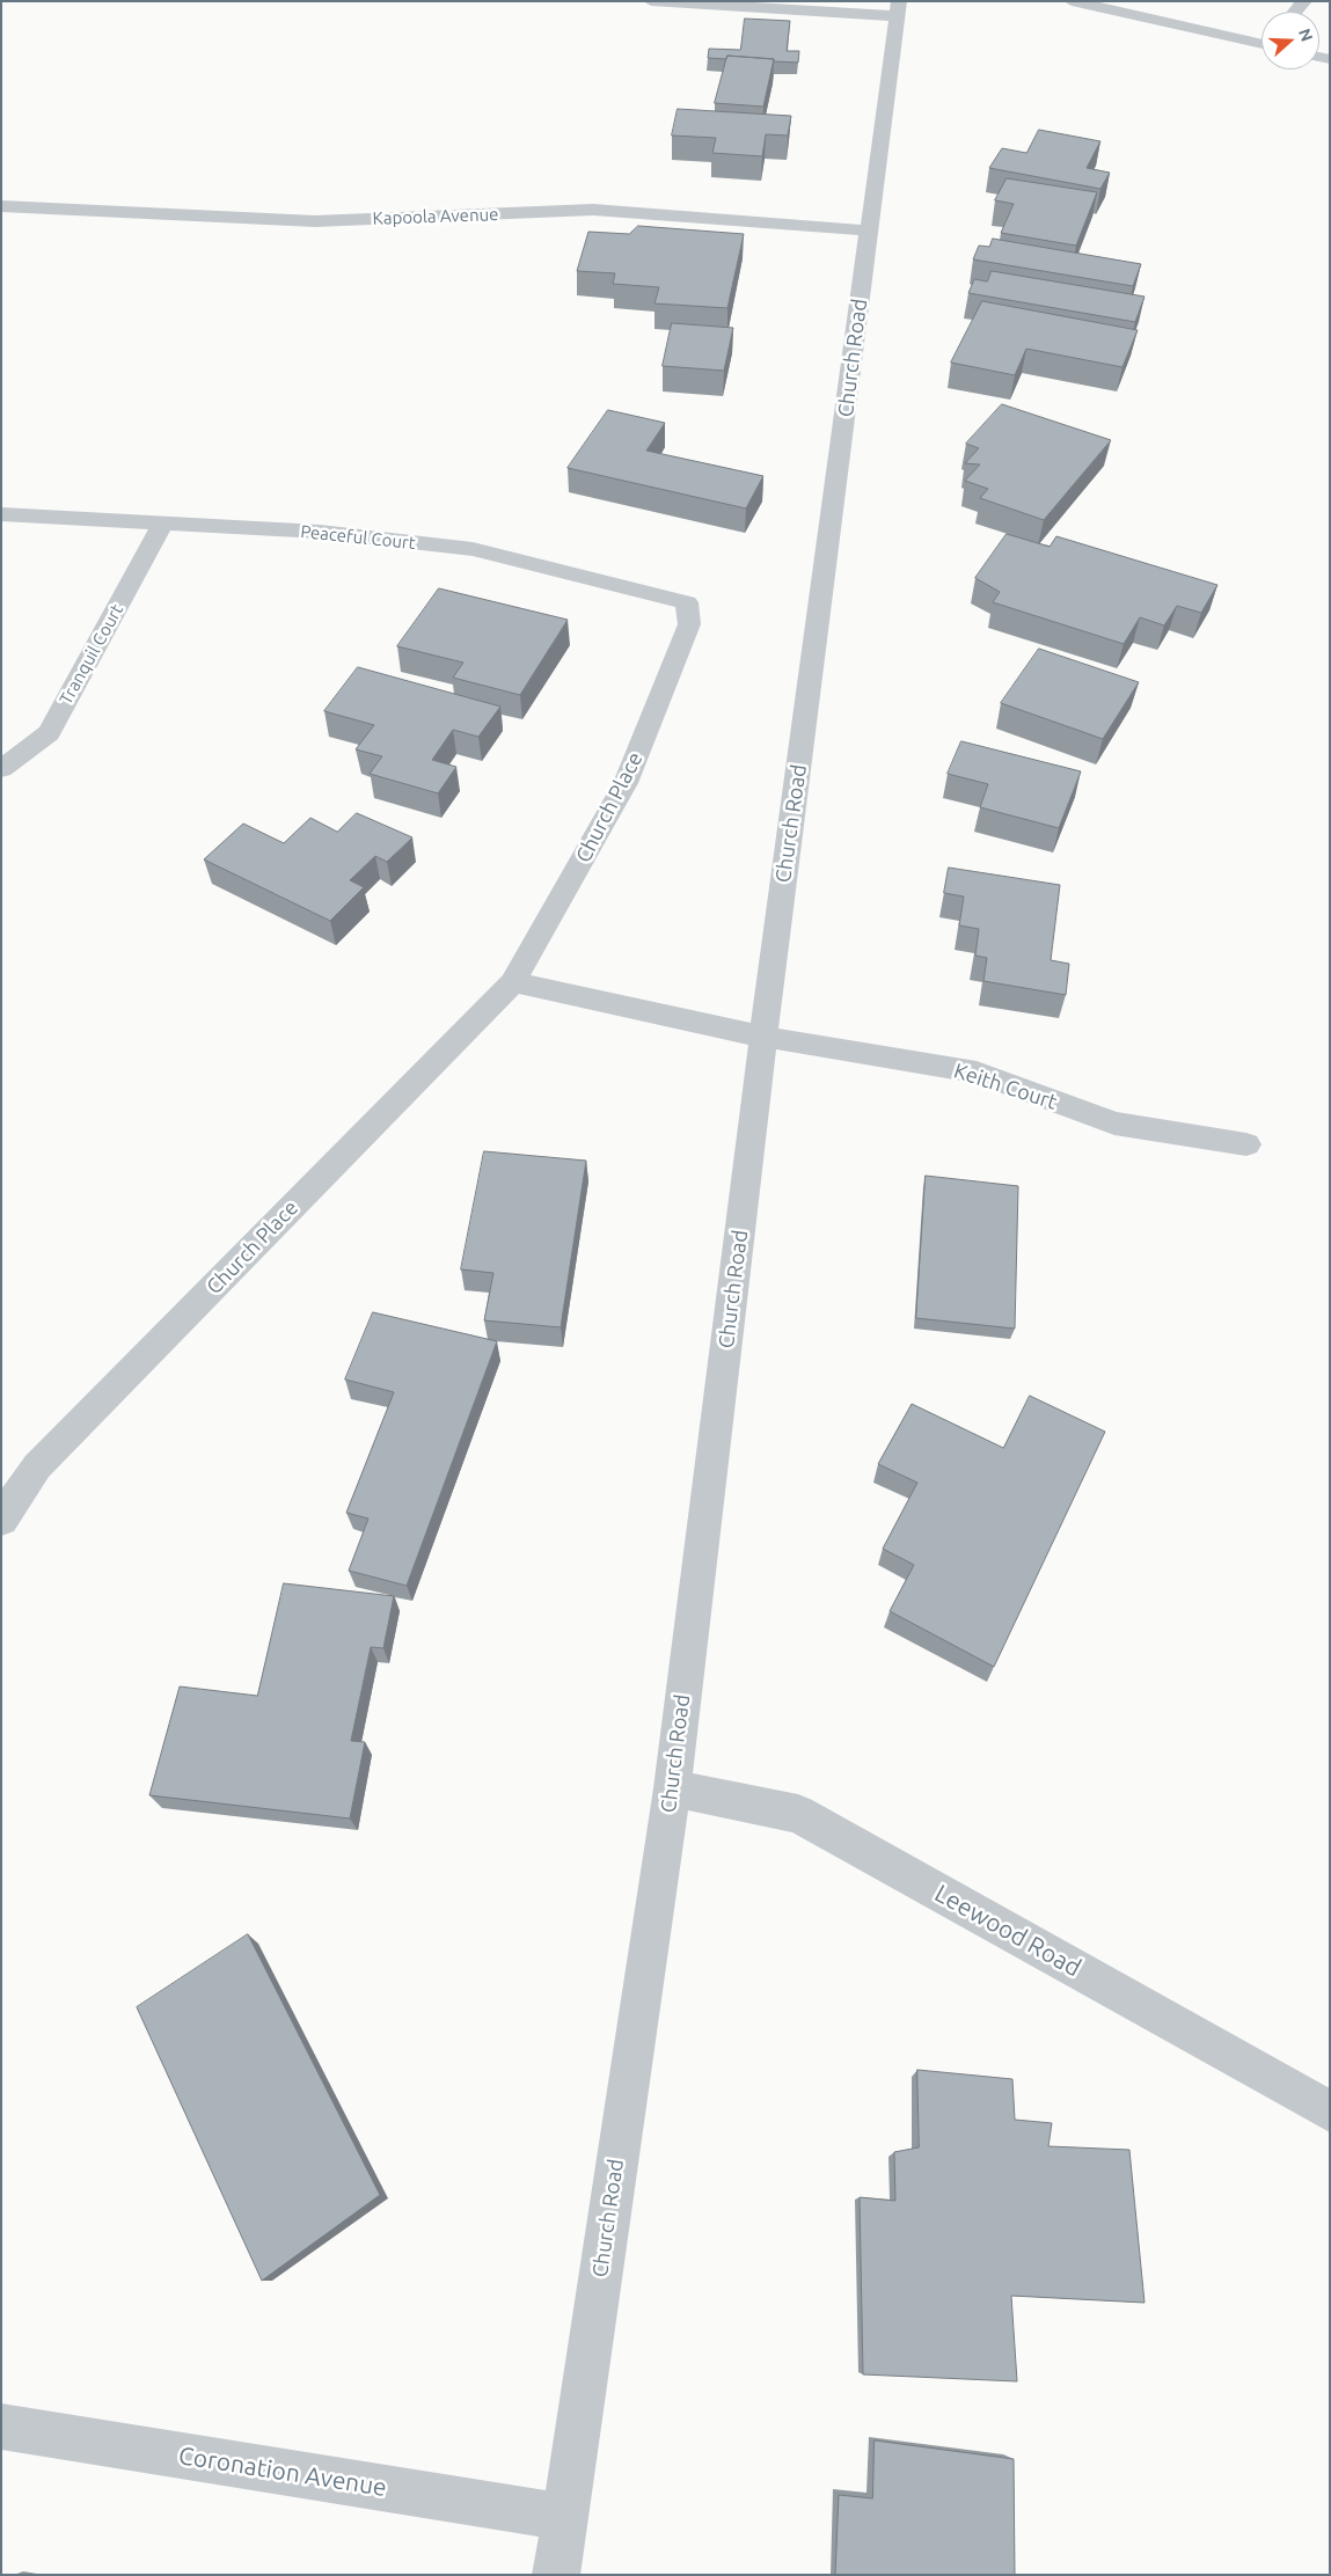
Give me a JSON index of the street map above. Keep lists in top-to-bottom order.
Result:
{
  "streets": {
    "street": [
      "Kapoola Avenue",
      "Church Road",
      "Peaceful Court",
      "Tranquil Court",
      "Church Place",
      "Keith Court",
      "Leewood Road",
      "Coronation Avenue"
    ]
  },
  "crossings": [
    ["Kapoola Avenue", "Church Road"],
    ["Church Road", "Keith Court"],
    ["Church Road", "Leewood Road"],
    ["Church Road", "Coronation Avenue"],
    ["Peaceful Court", "Tranquil Court"],
    ["Peaceful Court", "Church Place"]
  ],
  "north": "right"
}
